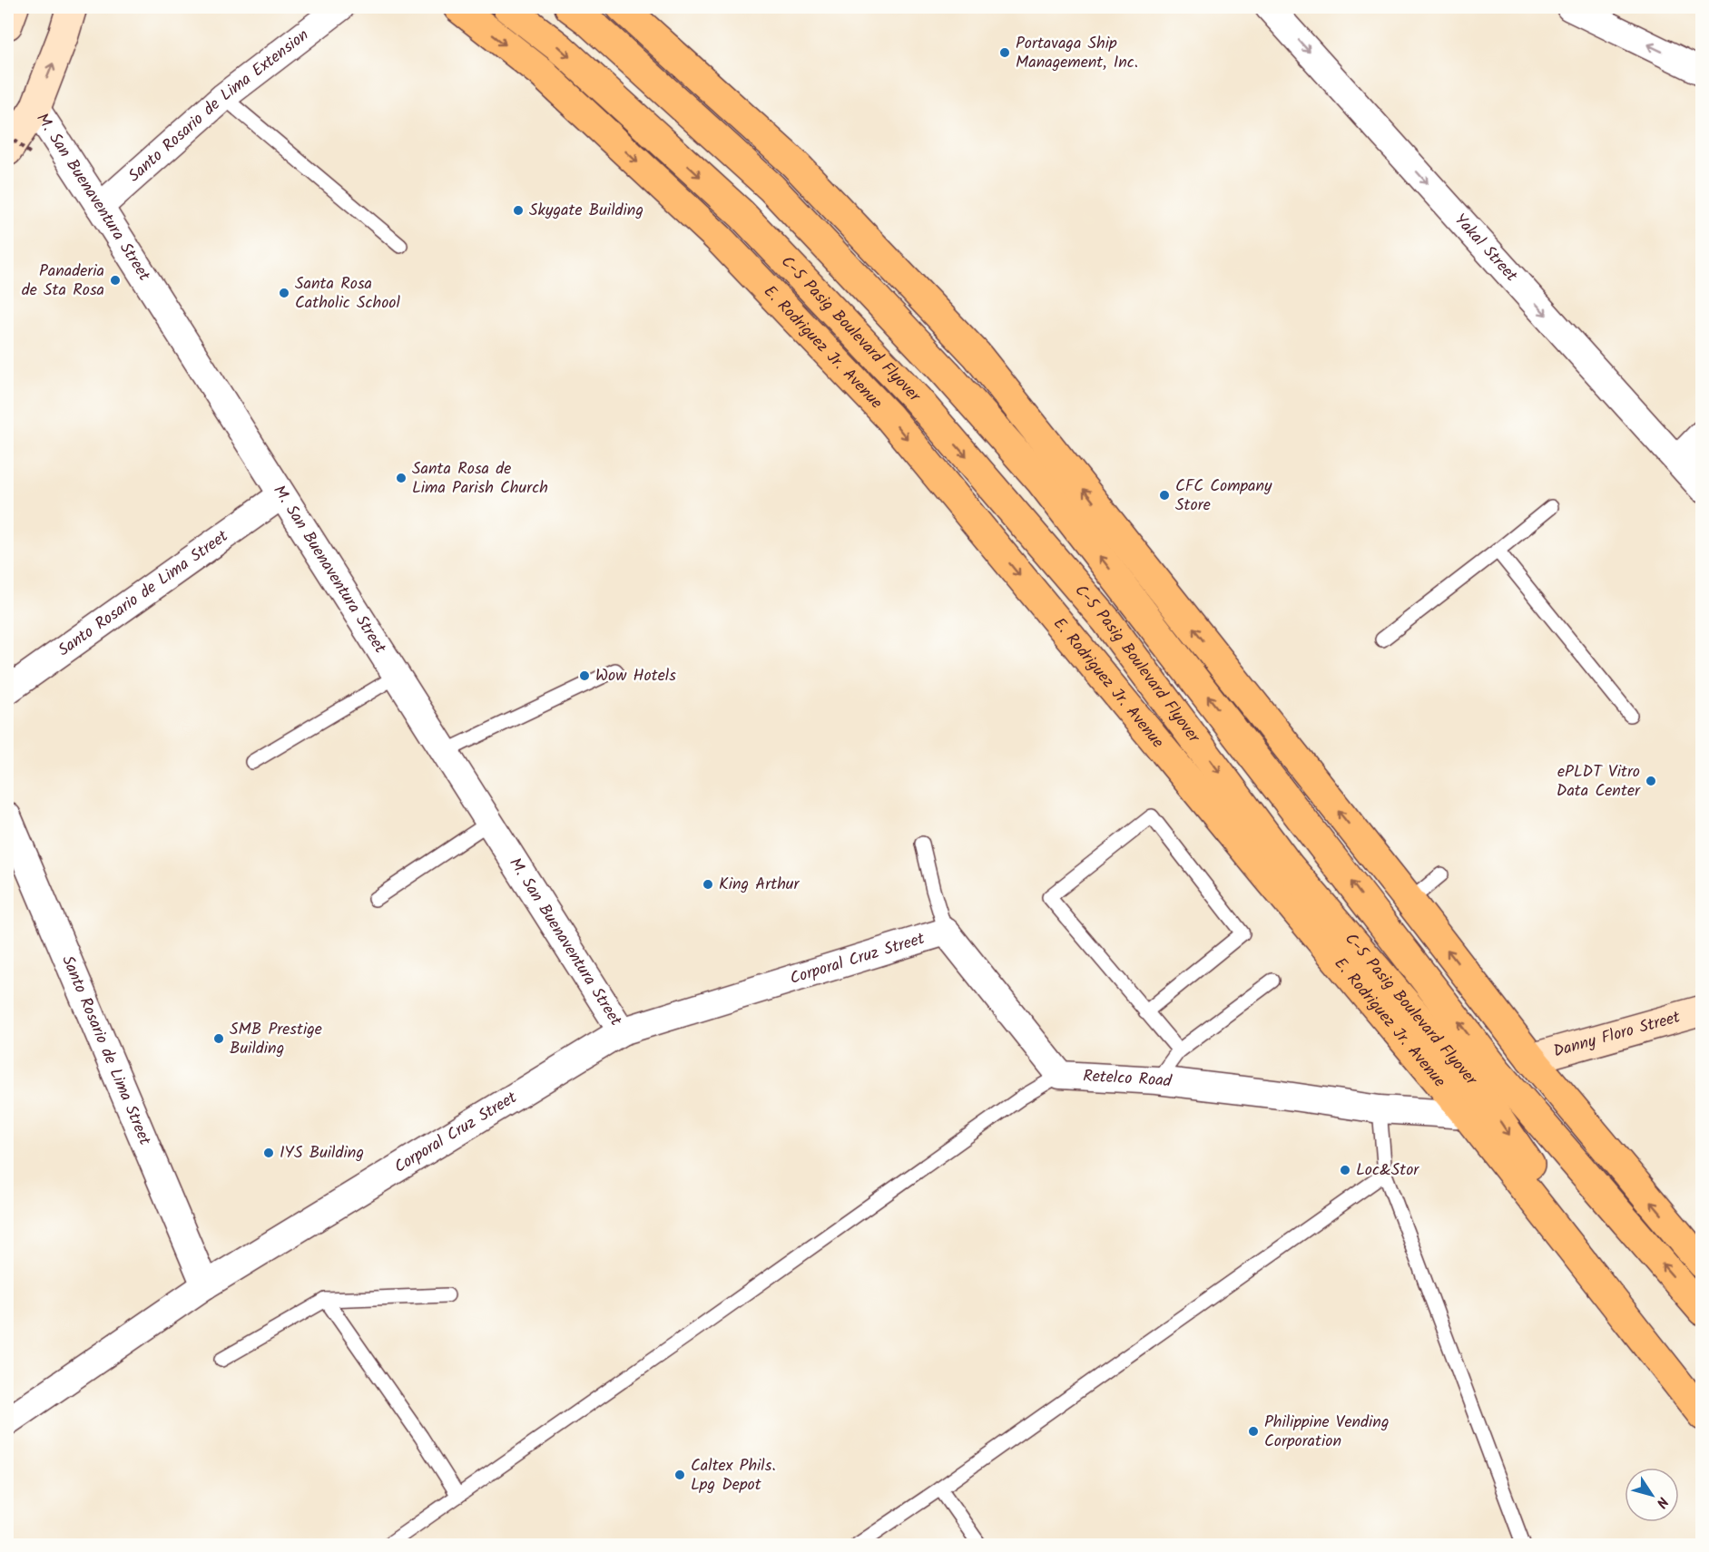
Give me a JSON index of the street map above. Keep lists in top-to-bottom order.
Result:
{
  "streets": {
    "main road": ["C-5 Pasig Boulevard Flyover", "E. Rodriguez Jr. Avenue", "Danny Floro Street"],
    "street": [
      "Santo Rosario de Lima Extension",
      "M. San Buenaventura Street",
      "Yakal Street",
      "Santo Rosario de Lima Street",
      "Corporal Cruz Street",
      "Retelco Road"
    ]
  },
  "crossings": [
    ["Santo Rosario de Lima Extension", "M. San Buenaventura Street"],
    ["M. San Buenaventura Street", "Santo Rosario de Lima Street"],
    ["M. San Buenaventura Street", "Corporal Cruz Street"],
    ["C-5 Pasig Boulevard Flyover", "E. Rodriguez Jr. Avenue"],
    ["E. Rodriguez Jr. Avenue", "Retelco Road"],
    ["Santo Rosario de Lima Street", "Corporal Cruz Street"],
    ["Corporal Cruz Street", "Retelco Road"]
  ],
  "one_way": ["Yakal Street"],
  "places": [
    "Portavaga Ship Management, Inc.",
    "Skygate Building",
    "Panaderia de Sta Rosa",
    "Santa Rosa Catholic School",
    "Santa Rosa de Lima Parish Church",
    "CFC Company Store",
    "Wow Hotels",
    "ePLDT Vitro Data Center",
    "King Arthur",
    "SMB Prestige Building",
    "IYS Building",
    "Loc&Stor",
    "Philippine Vending Corporation",
    "Caltex Phils. Lpg Depot"
  ],
  "north": "bottom right"
}
